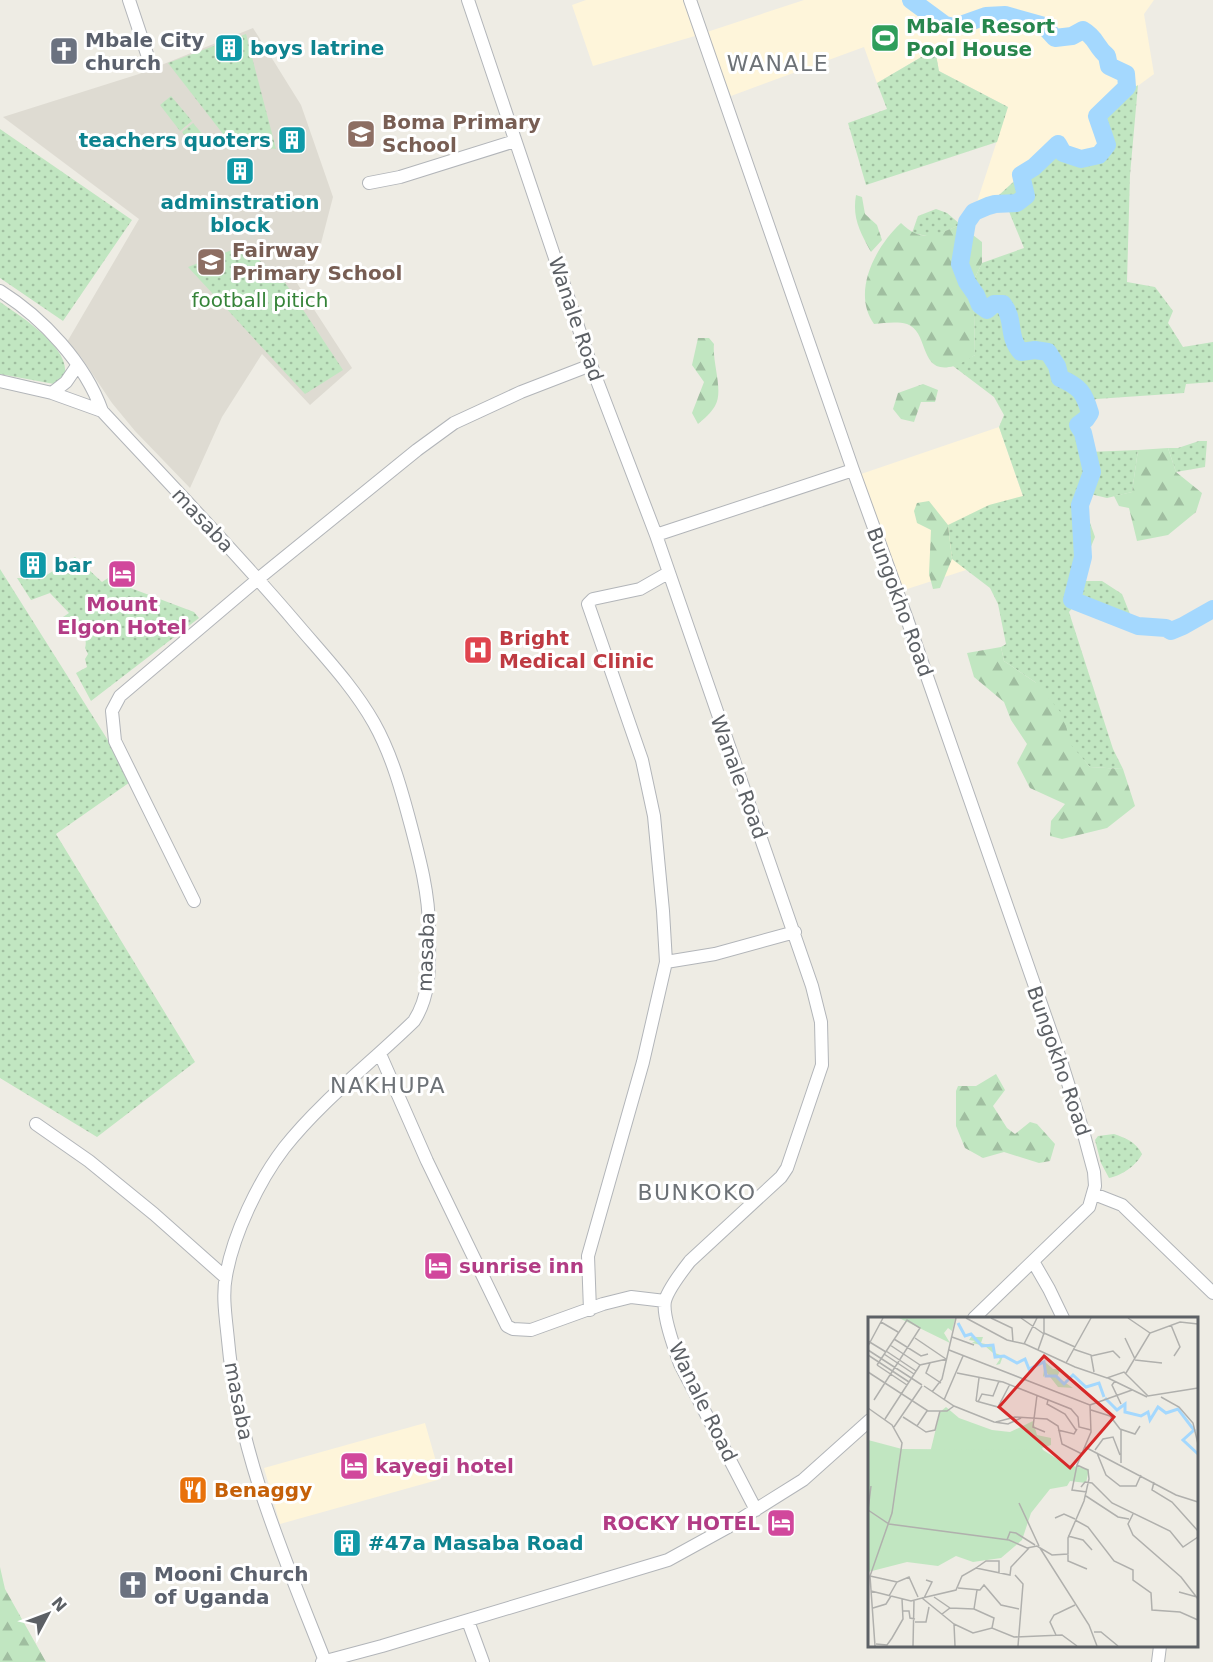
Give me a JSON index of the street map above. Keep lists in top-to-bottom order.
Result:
{
  "streets": {
    "street": ["Wanale Road", "masaba", "Bungokho Road"]
  },
  "districts": ["WANALE", "NAKHUPA", "BUNKOKO"],
  "parks": ["football pitich"],
  "places": {
    "sports": ["Mbale Resort Pool House"],
    "building": [
      "boys latrine",
      "teachers quoters",
      "adminstration block",
      "bar",
      "#47a Masaba Road"
    ],
    "church": ["Mbale City church", "Mooni Church of Uganda"],
    "school or university": ["Boma Primary School", "Fairway Primary School"],
    "hotel": [
      "Mount Elgon Hotel",
      "sunrise inn",
      "kayegi hotel",
      "ROCKY HOTEL"
    ],
    "hospital": ["Bright Medical Clinic"],
    "restaurant": ["Benaggy"]
  },
  "north": "top right"
}
